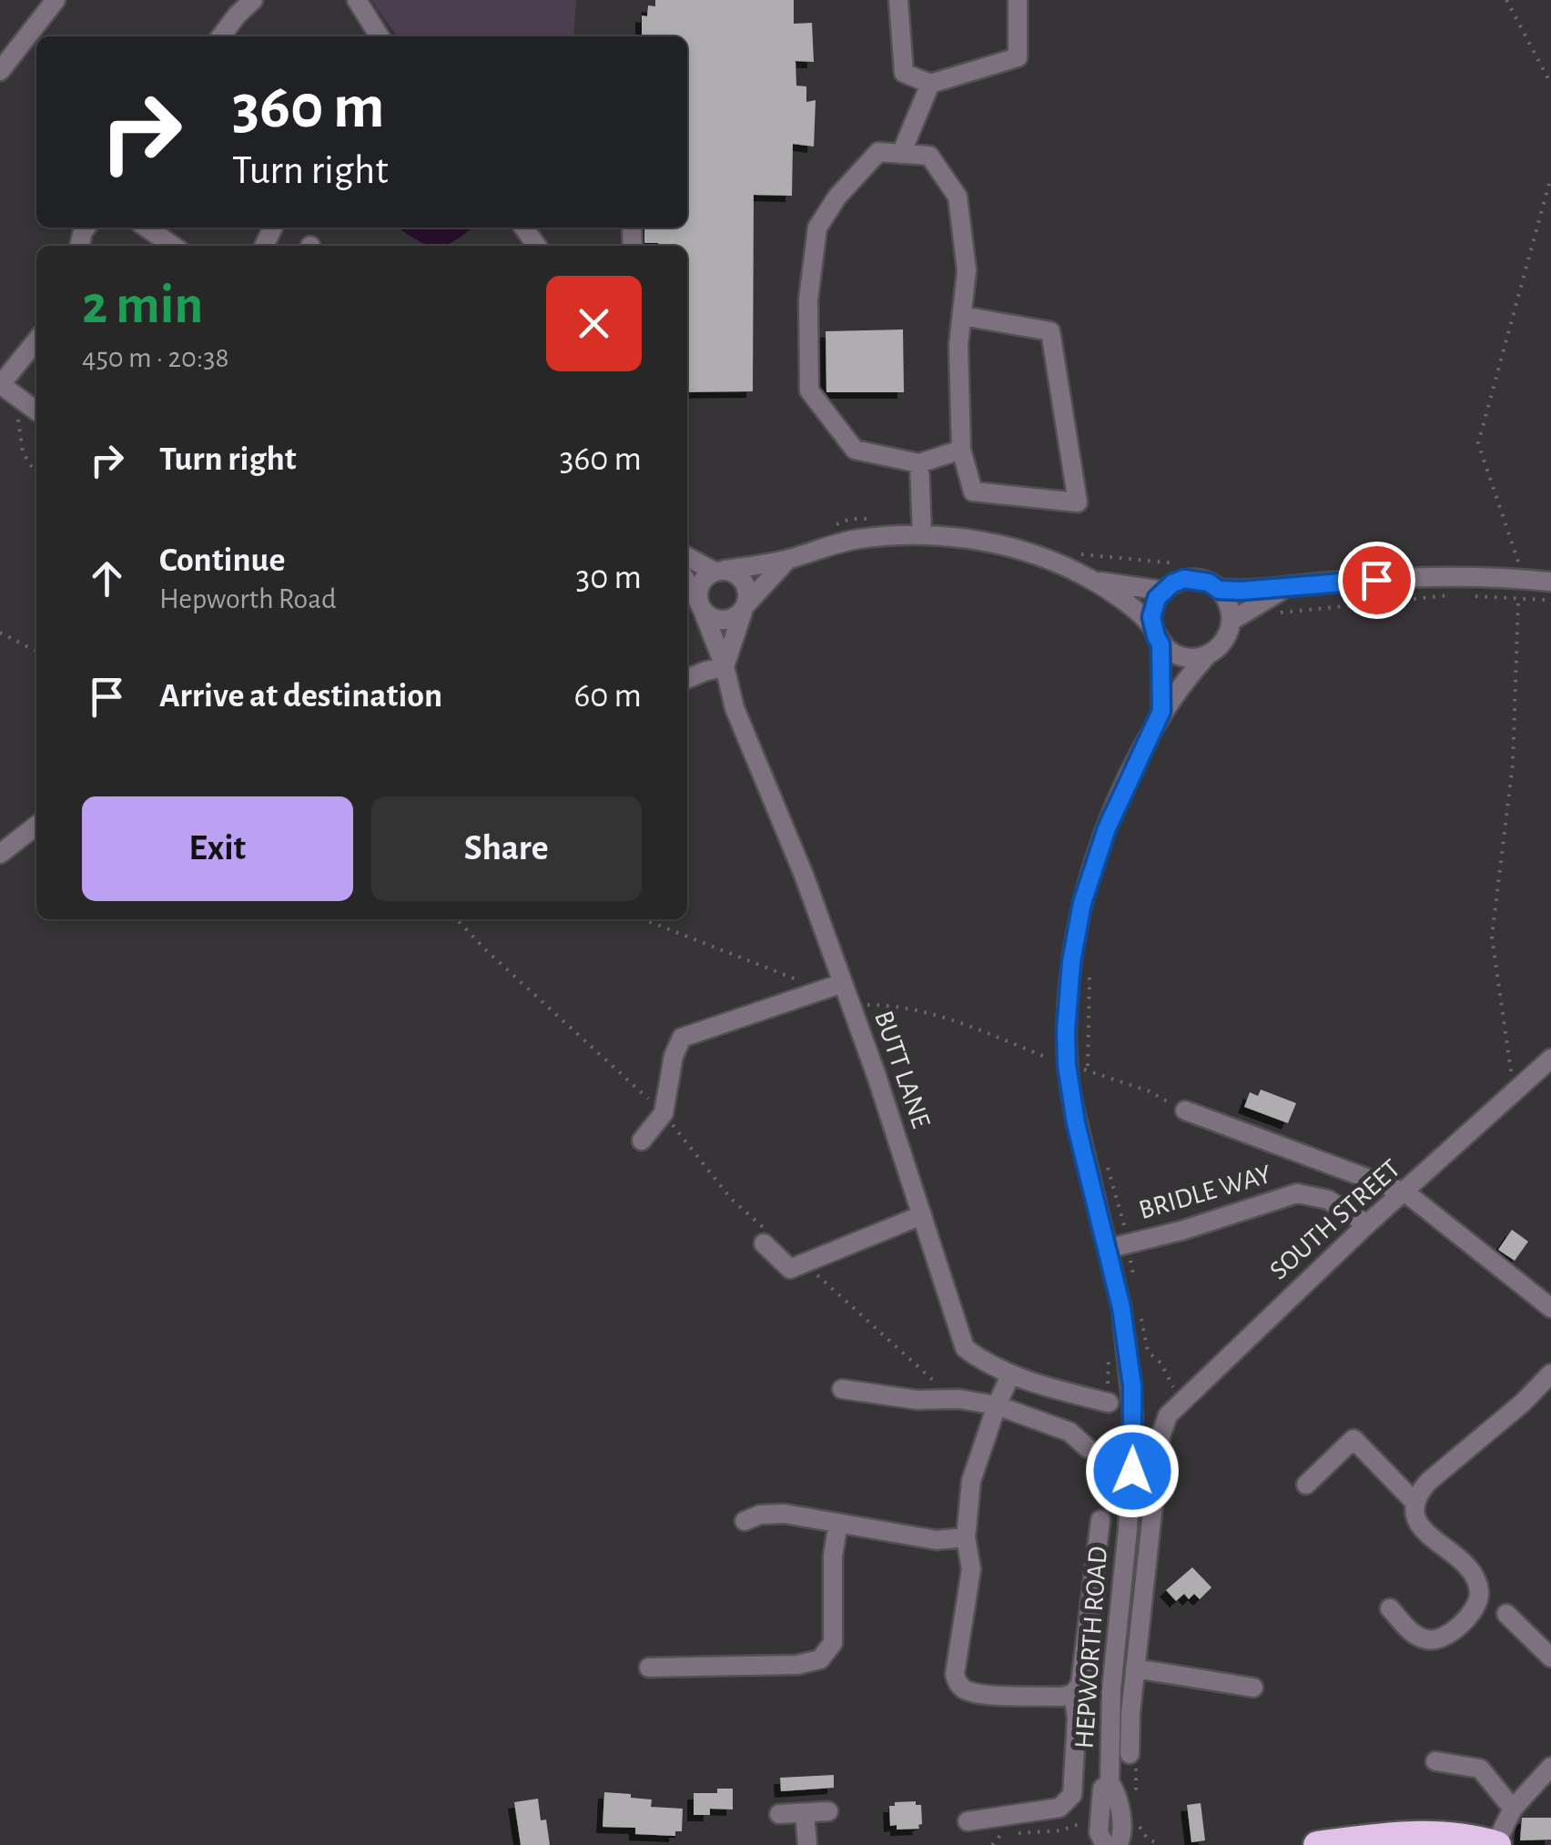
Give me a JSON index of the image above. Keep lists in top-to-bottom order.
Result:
{
  "streets": {
    "street": [
      "BUTT LANE",
      "BRIDLE WAY",
      "SOUTH STREET",
      "HEPWORTH ROAD"
    ]
  },
  "crossings": [
    ["BRIDLE WAY", "SOUTH STREET"],
    ["BRIDLE WAY", "HEPWORTH ROAD"]
  ],
  "page": {
    "turn": ["360 m", "Turn right"],
    "heading": ["2 min", "450 m · 20:38"],
    "list": [
      {
        "name": "Turn right",
        "value": "360 m"
      },
      {
        "name": "Continue",
        "note": "Hepworth Road",
        "value": "30 m"
      },
      {
        "name": "Arrive at destination",
        "value": "60 m"
      }
    ],
    "buttons": ["Exit", "Share"]
  }
}
